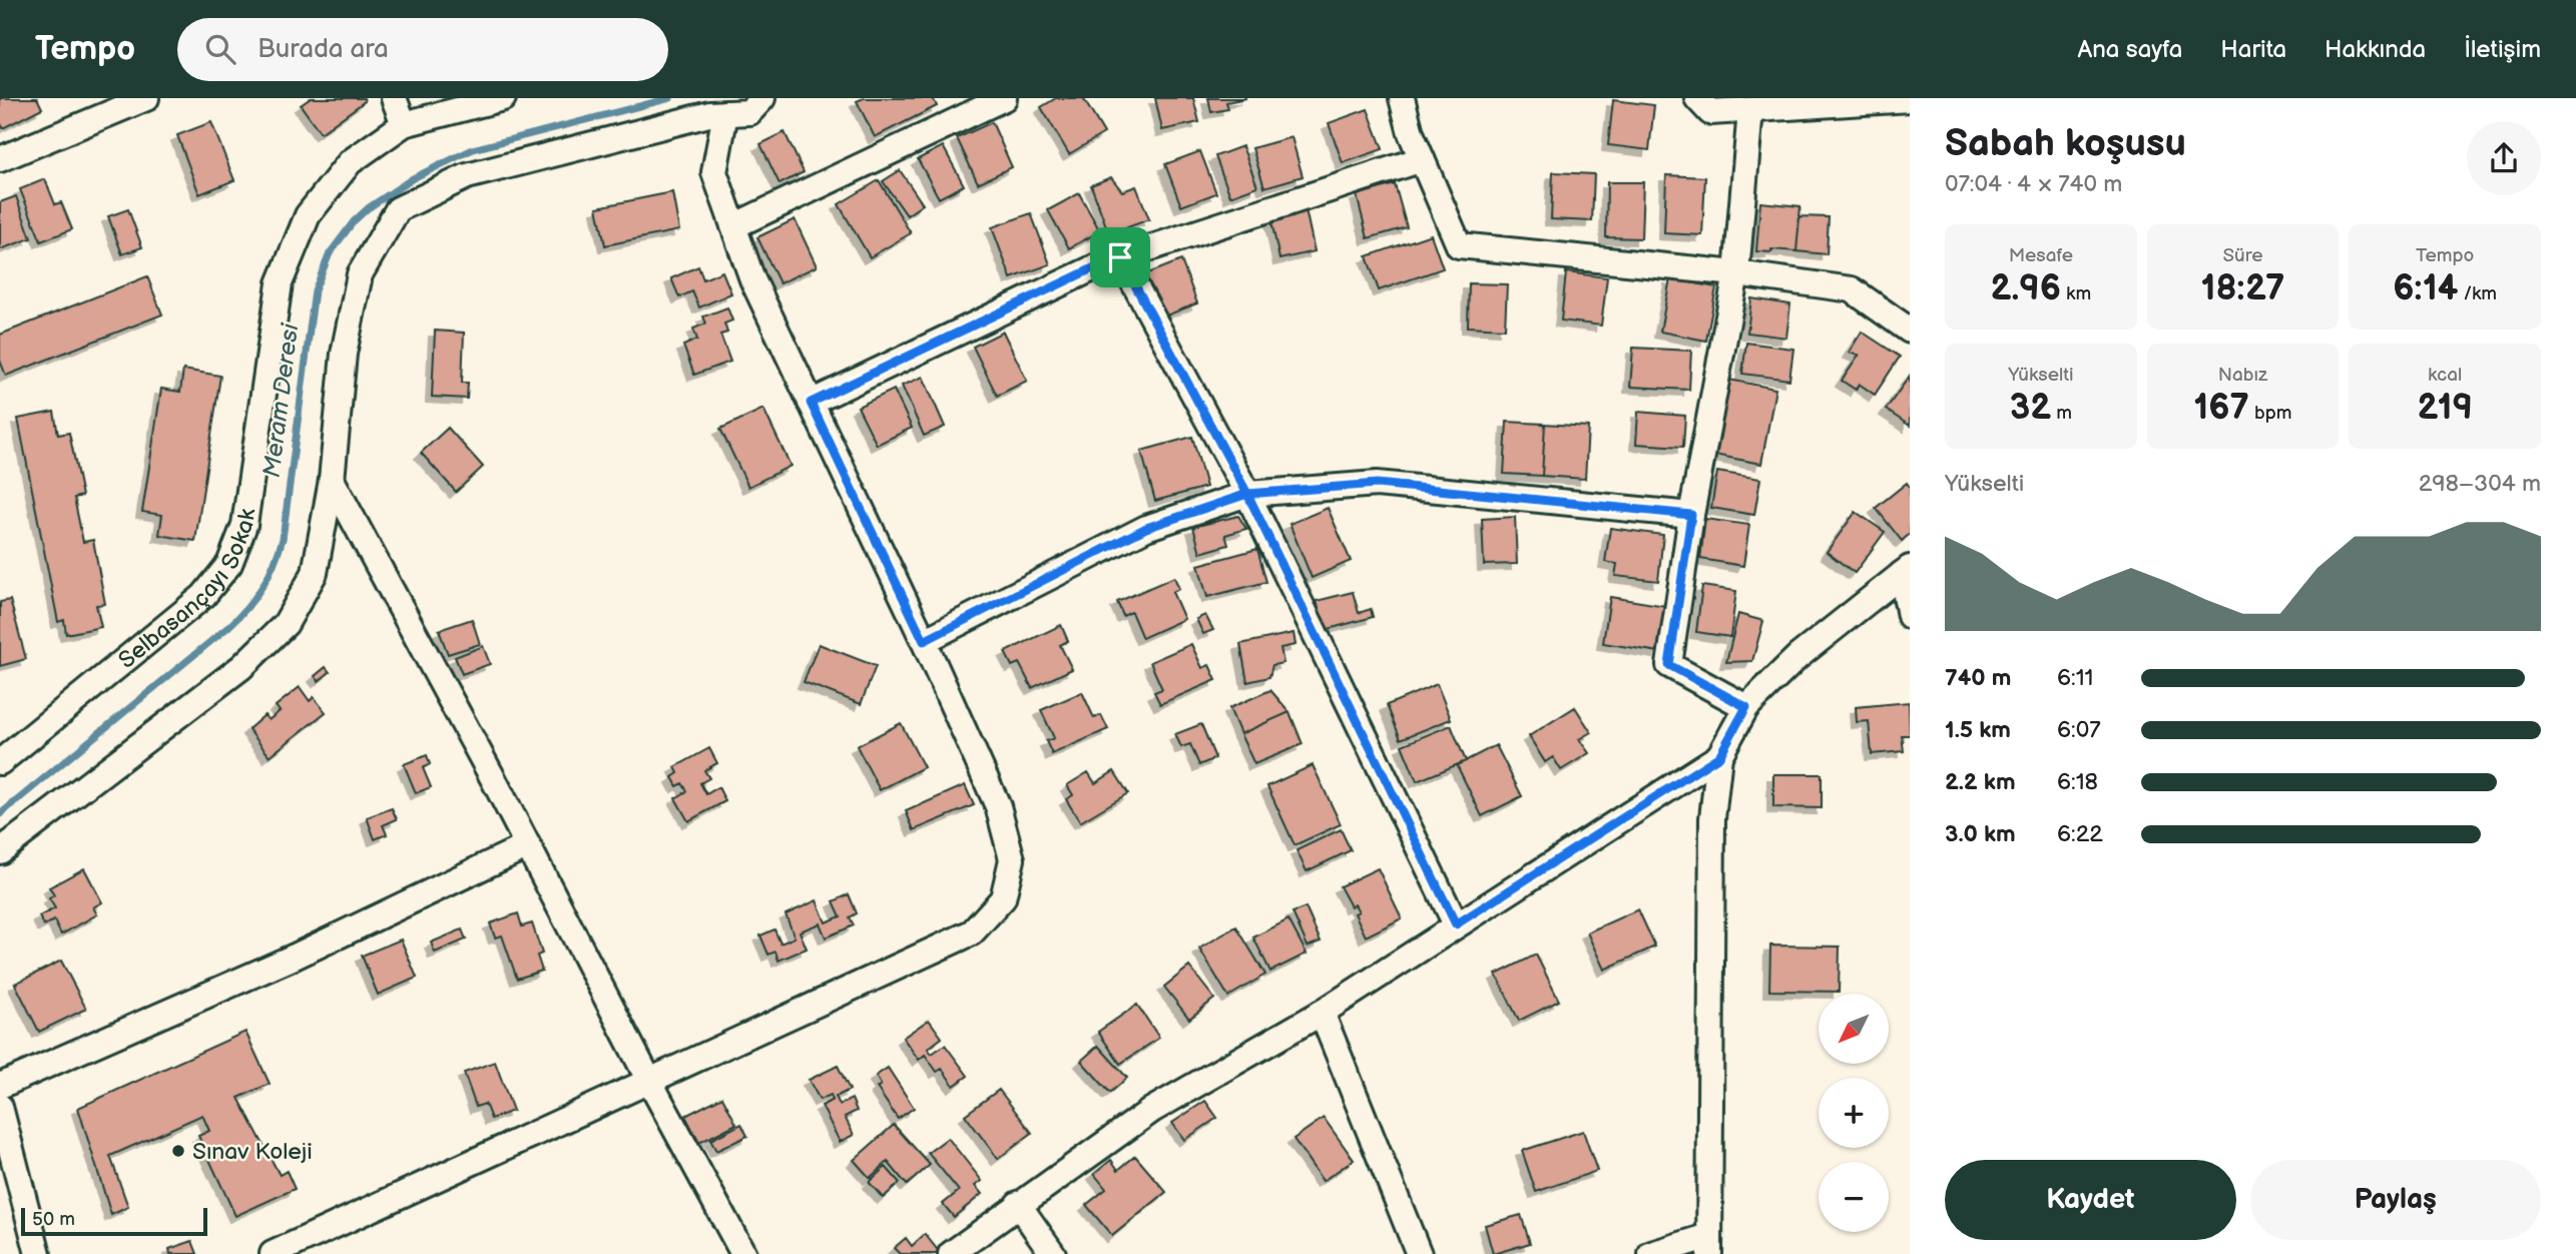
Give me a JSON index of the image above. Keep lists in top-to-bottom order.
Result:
{
  "streets": {
    "street": ["Selbasançayı Sokak"]
  },
  "water": ["Meram Deresi"],
  "places": ["Sınav Koleji"],
  "scale_bar": "50 m",
  "north": "bottom left",
  "page": {
    "header": "Tempo",
    "search": "Burada ara",
    "nav": [
      "Ana sayfa",
      "Harita",
      "Hakkında",
      "İletişim"
    ],
    "heading": ["Sabah koşusu", "07:04 · 4 × 740 m"],
    "stats": [
      ["Mesafe", "2.96 km"],
      ["Süre", "18:27"],
      ["Tempo", "6:14 /km"],
      ["Yükselti", "32 m"],
      ["Nabız", "167 bpm"],
      ["kcal", "219"]
    ],
    "chart": ["Yükselti", "298–304 m"],
    "list": [
      {
        "name": "740 m",
        "note": "6:11"
      },
      {
        "name": "1.5 km",
        "note": "6:07"
      },
      {
        "name": "2.2 km",
        "note": "6:18"
      },
      {
        "name": "3.0 km",
        "note": "6:22"
      }
    ],
    "map_buttons": ["+", "−"],
    "buttons": ["Kaydet", "Paylaş"],
    "scale": "50 m"
  }
}
